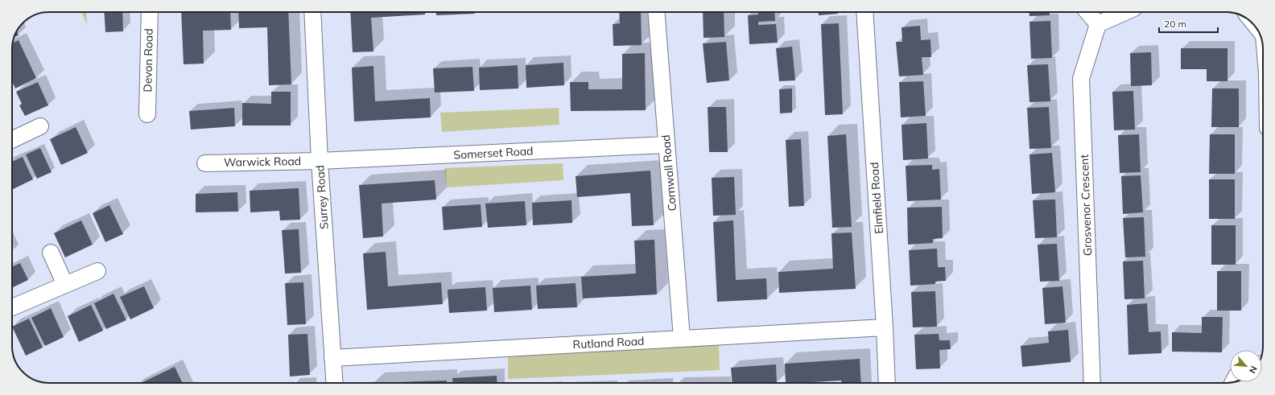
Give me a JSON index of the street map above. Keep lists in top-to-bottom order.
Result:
{
  "streets": {
    "street": [
      "Devon Road",
      "Somerset Road",
      "Warwick Road",
      "Cornwall Road",
      "Surrey Road",
      "Elmfield Road",
      "Grosvenor Crescent",
      "Rutland Road"
    ]
  },
  "crossings": [
    ["Somerset Road", "Warwick Road"],
    ["Somerset Road", "Cornwall Road"],
    ["Somerset Road", "Surrey Road"],
    ["Warwick Road", "Surrey Road"],
    ["Cornwall Road", "Rutland Road"],
    ["Surrey Road", "Rutland Road"],
    ["Elmfield Road", "Rutland Road"]
  ],
  "scale_bar": "20 m",
  "north": "bottom right"
}
